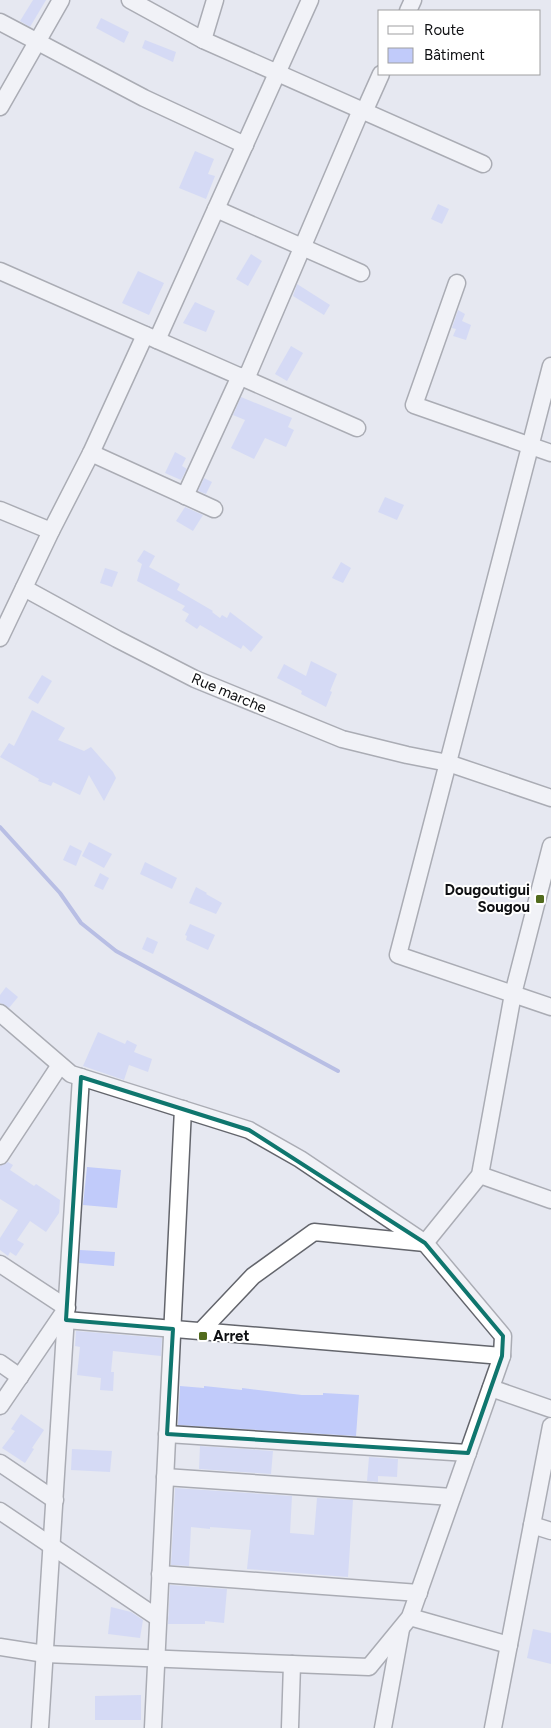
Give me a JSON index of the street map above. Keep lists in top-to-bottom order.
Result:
{
  "streets": {
    "street": ["Rue marche"]
  },
  "places": {
    "transit": ["Dougoutigui Sougou", "Arret"]
  },
  "legend": ["Route", "Bâtiment"]
}
